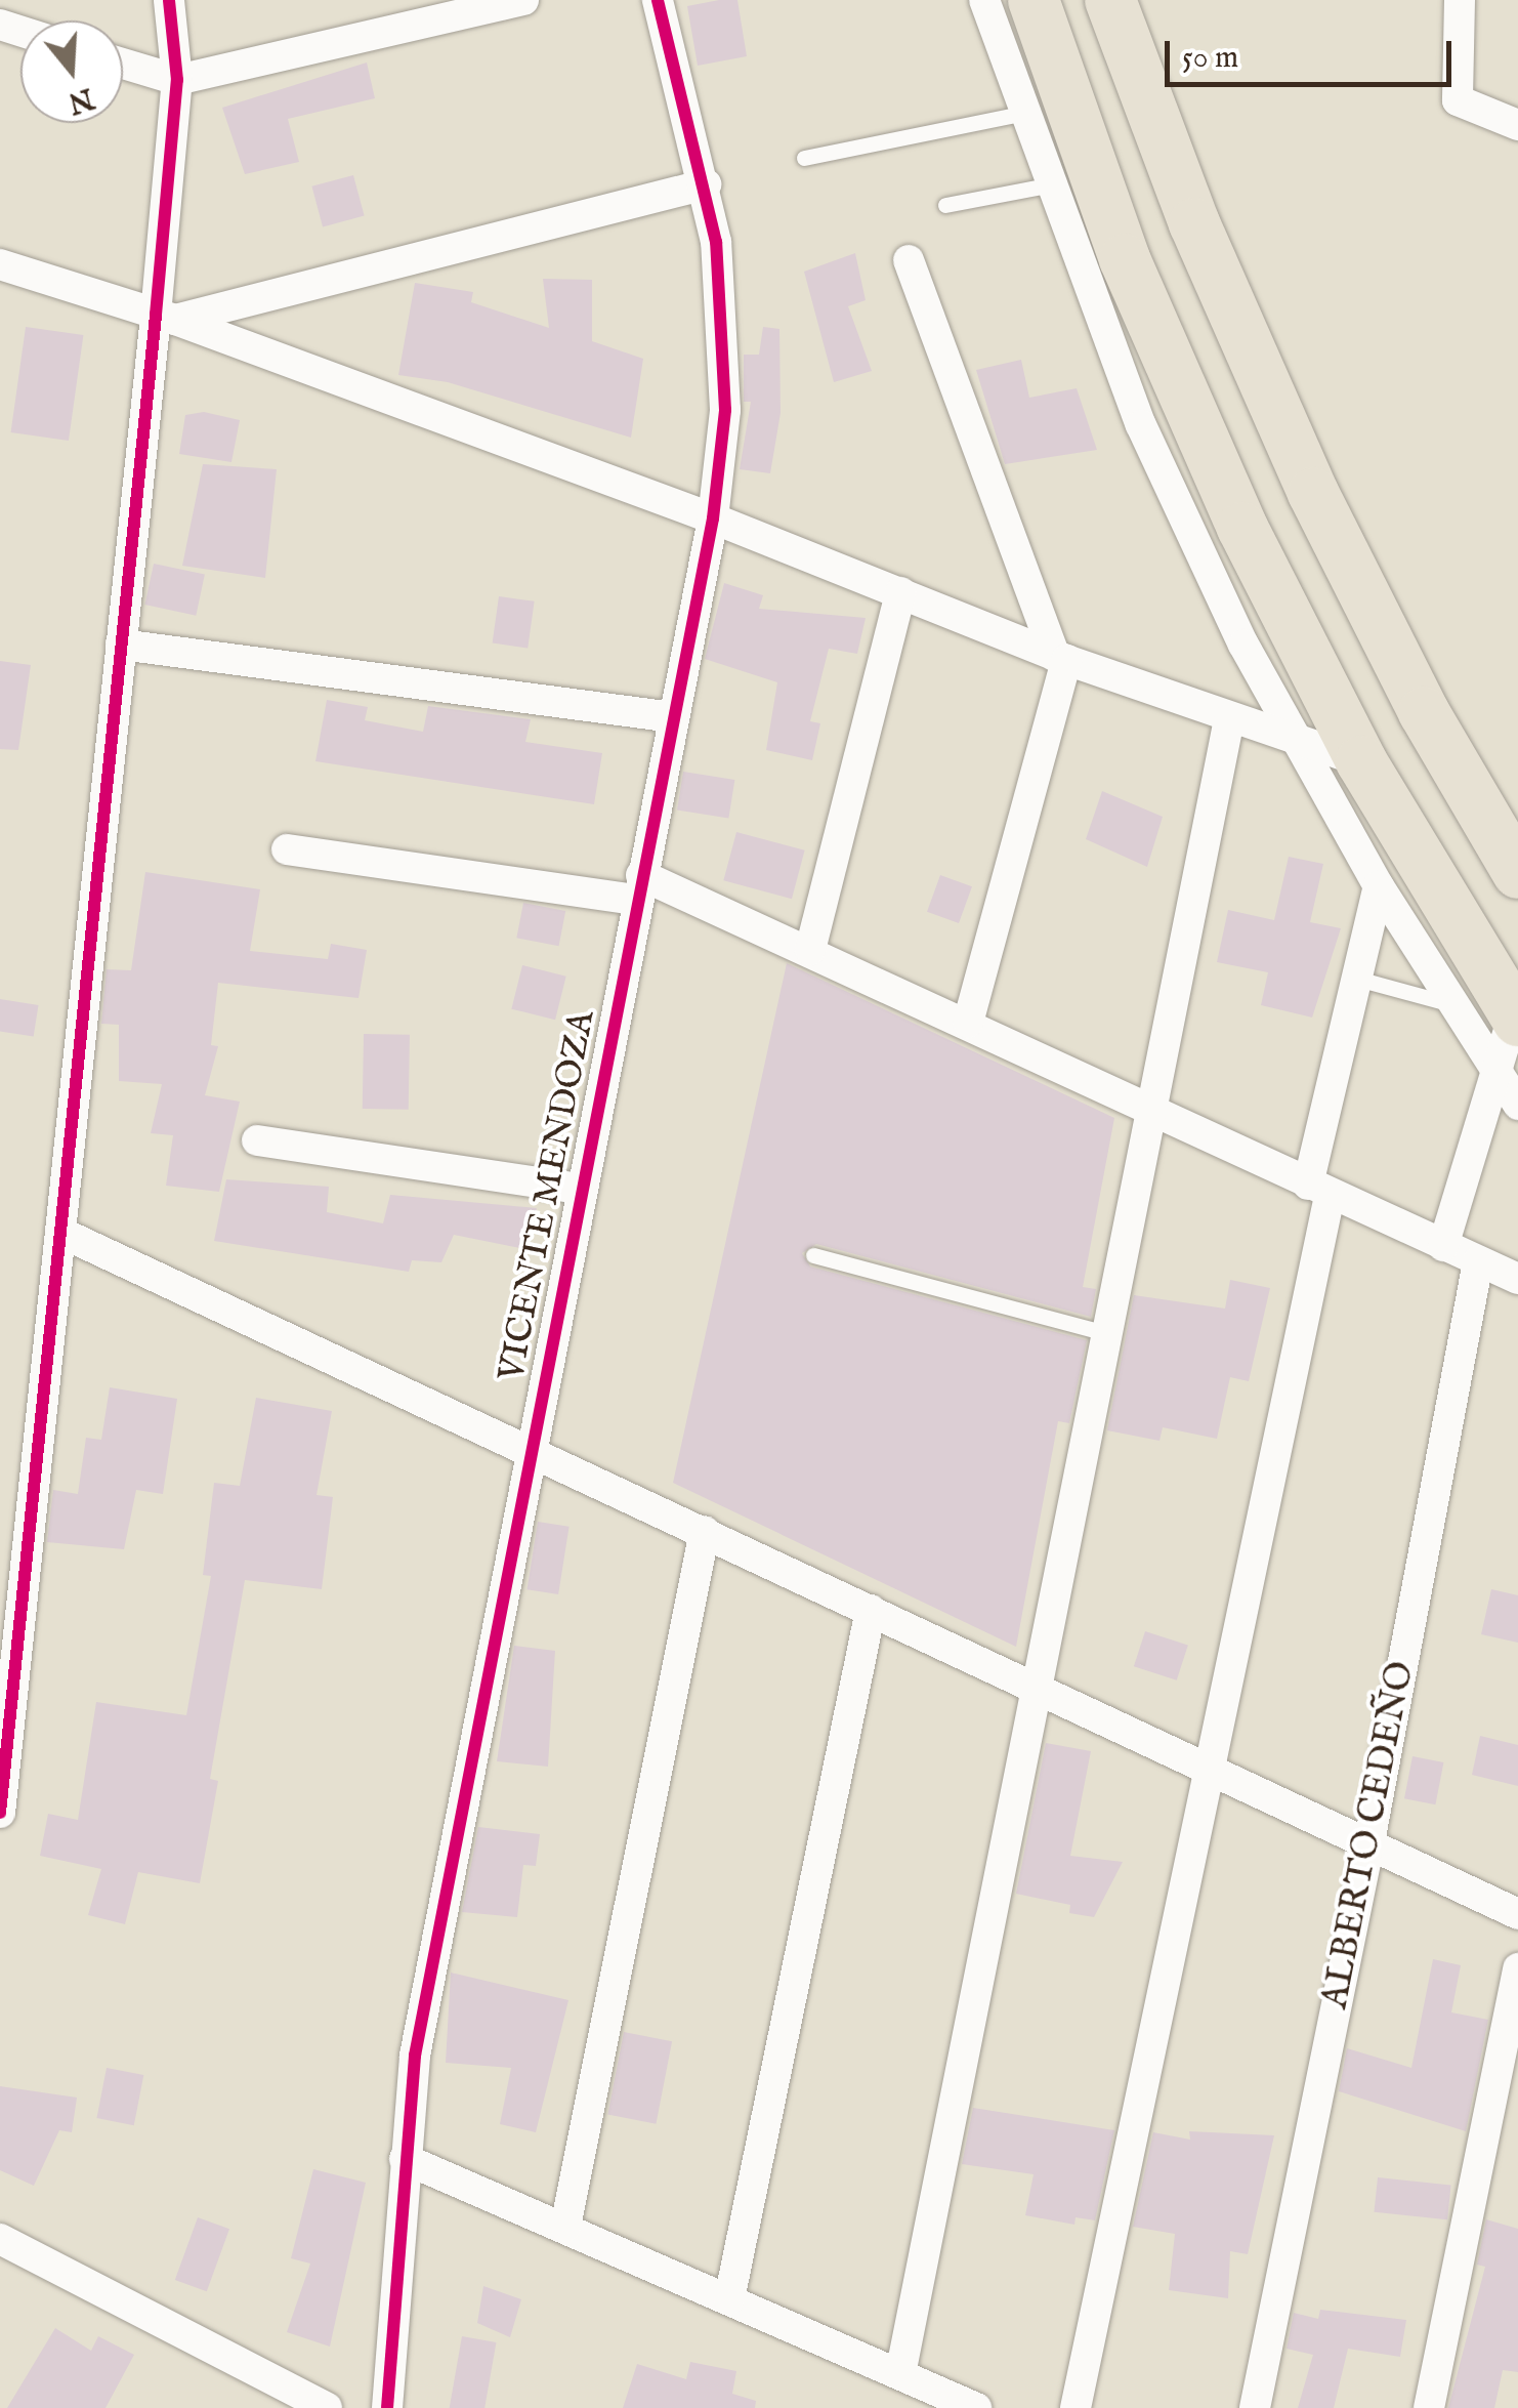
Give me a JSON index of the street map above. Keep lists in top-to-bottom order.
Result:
{
  "streets": {
    "street": ["VICENTE MENDOZA", "ALBERTO CEDEÑO"]
  },
  "scale_bar": "50 m",
  "north": "bottom"
}
